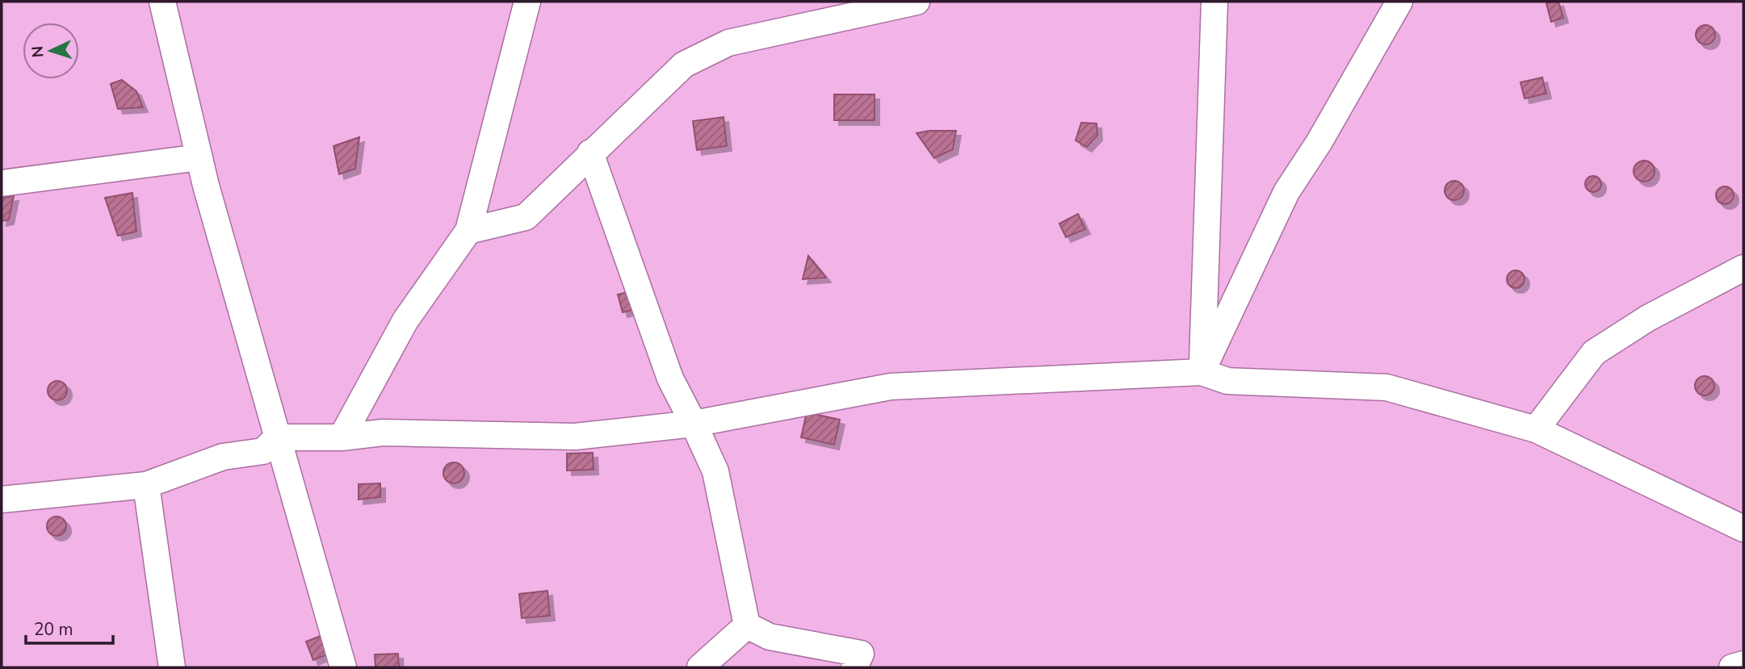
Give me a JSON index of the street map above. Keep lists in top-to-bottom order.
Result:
{
  "scale_bar": "20 m",
  "north": "left"
}
